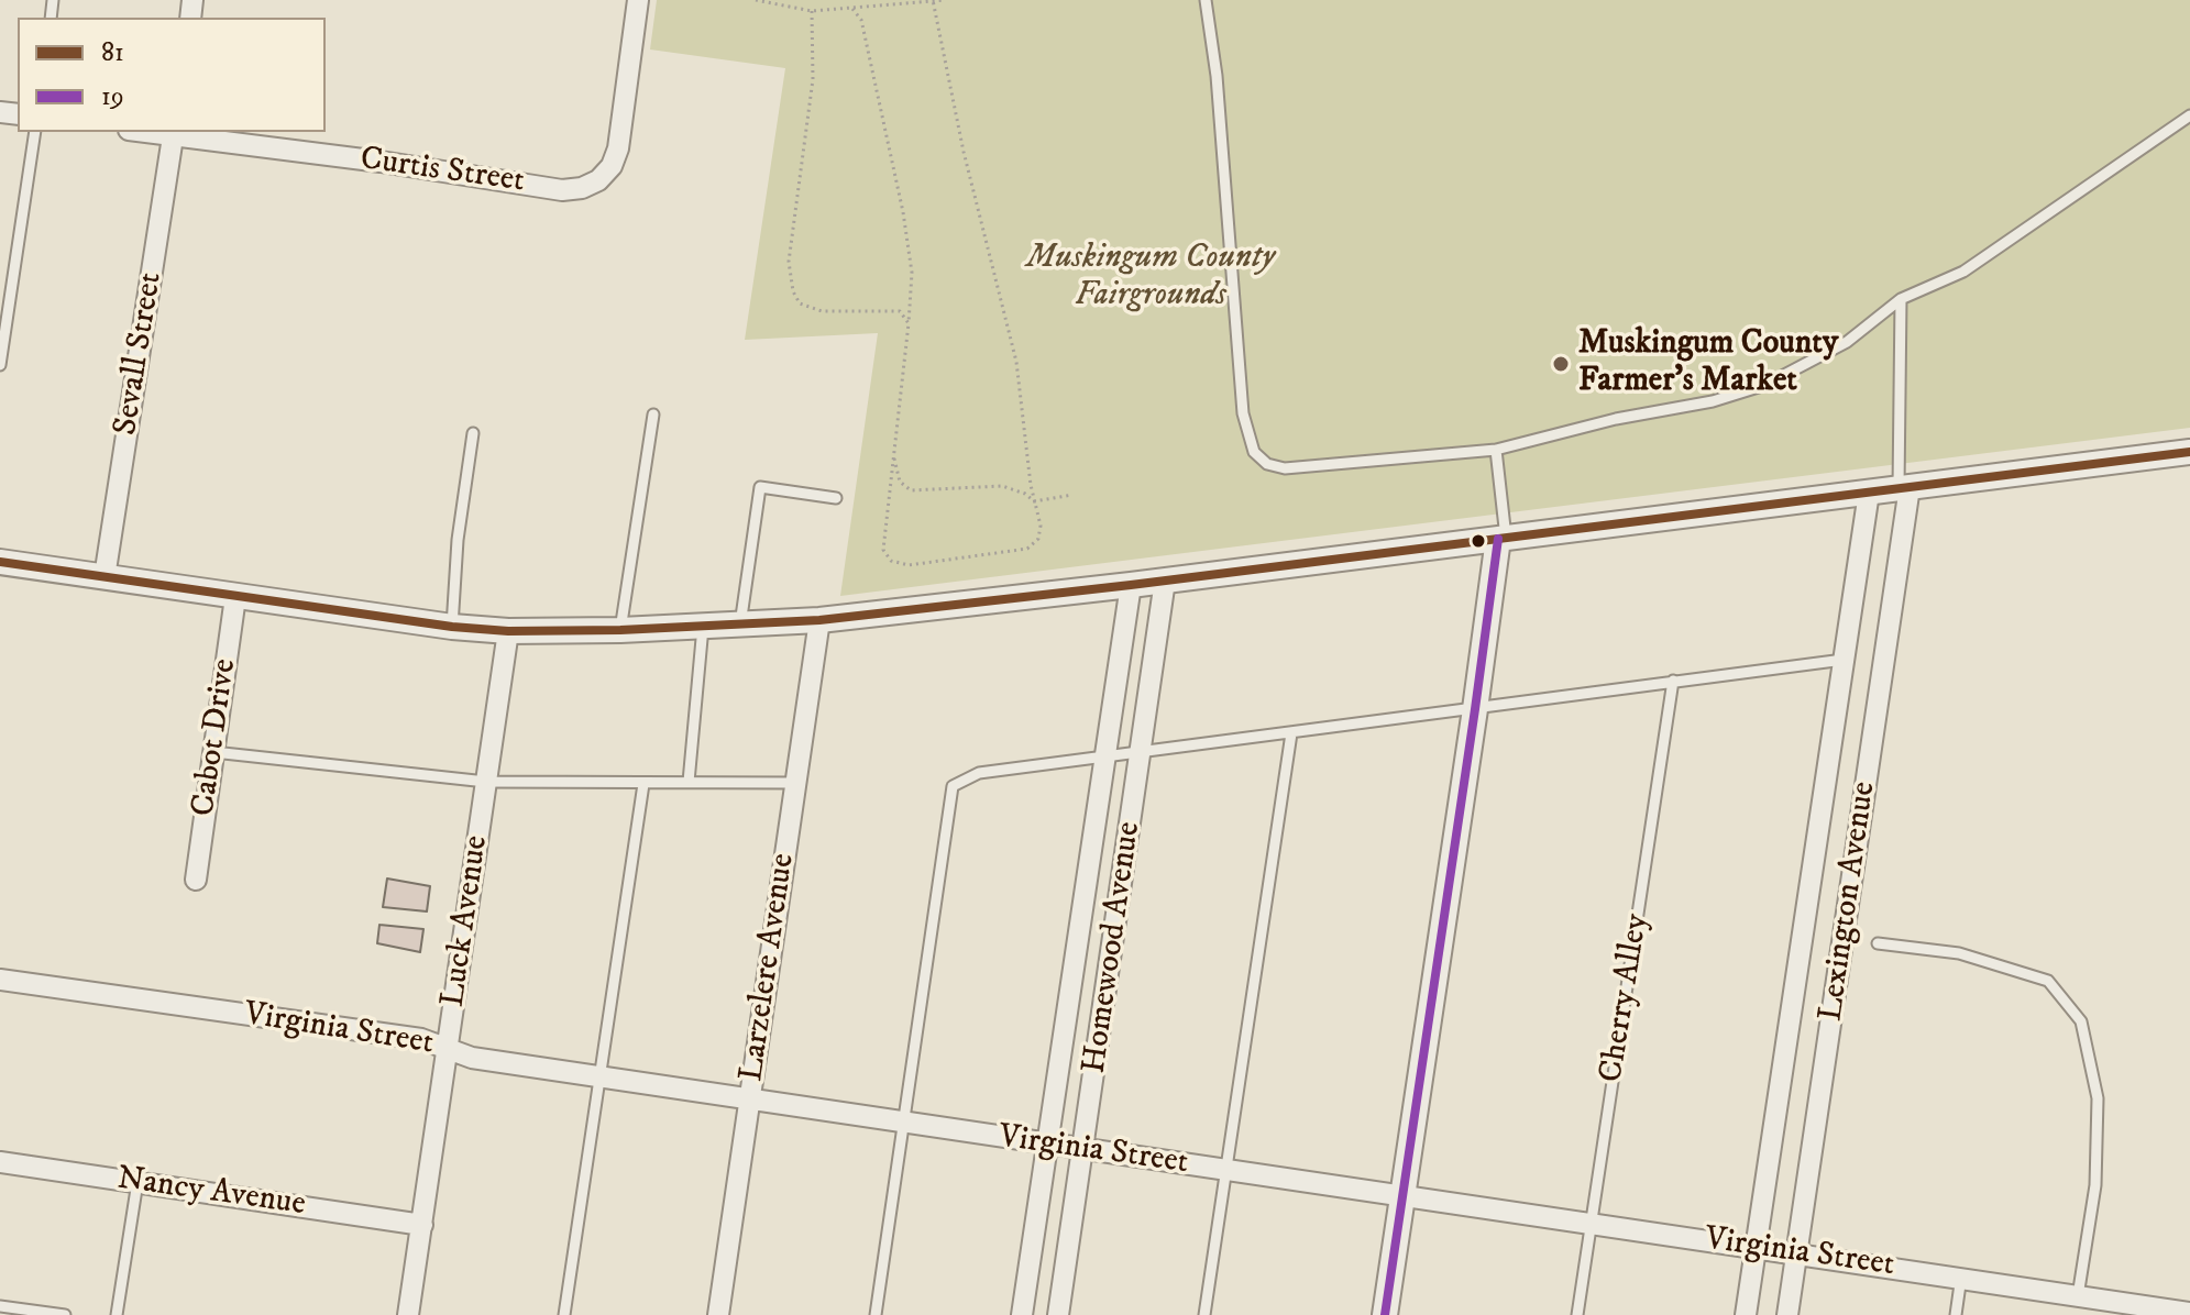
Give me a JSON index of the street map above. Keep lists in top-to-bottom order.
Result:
{
  "streets": {
    "street": [
      "Curtis Street",
      "Sevall Street",
      "Cabot Drive",
      "Lexington Avenue",
      "Luck Avenue",
      "Homewood Avenue",
      "Larzelere Avenue",
      "Virginia Street",
      "Nancy Avenue"
    ],
    "lane": ["Cherry Alley"]
  },
  "crossings": [
    ["Curtis Street", "Sevall Street"],
    ["Lexington Avenue", "Virginia Street"],
    ["Luck Avenue", "Virginia Street"],
    ["Luck Avenue", "Nancy Avenue"],
    ["Homewood Avenue", "Virginia Street"],
    ["Larzelere Avenue", "Virginia Street"],
    ["Cherry Alley", "Virginia Street"]
  ],
  "parks": ["Muskingum County Fairgrounds"],
  "places": ["Muskingum County Farmer's Market"],
  "lines": ["transit line 81", "transit line 19"],
  "legend": ["81", "19"]
}
